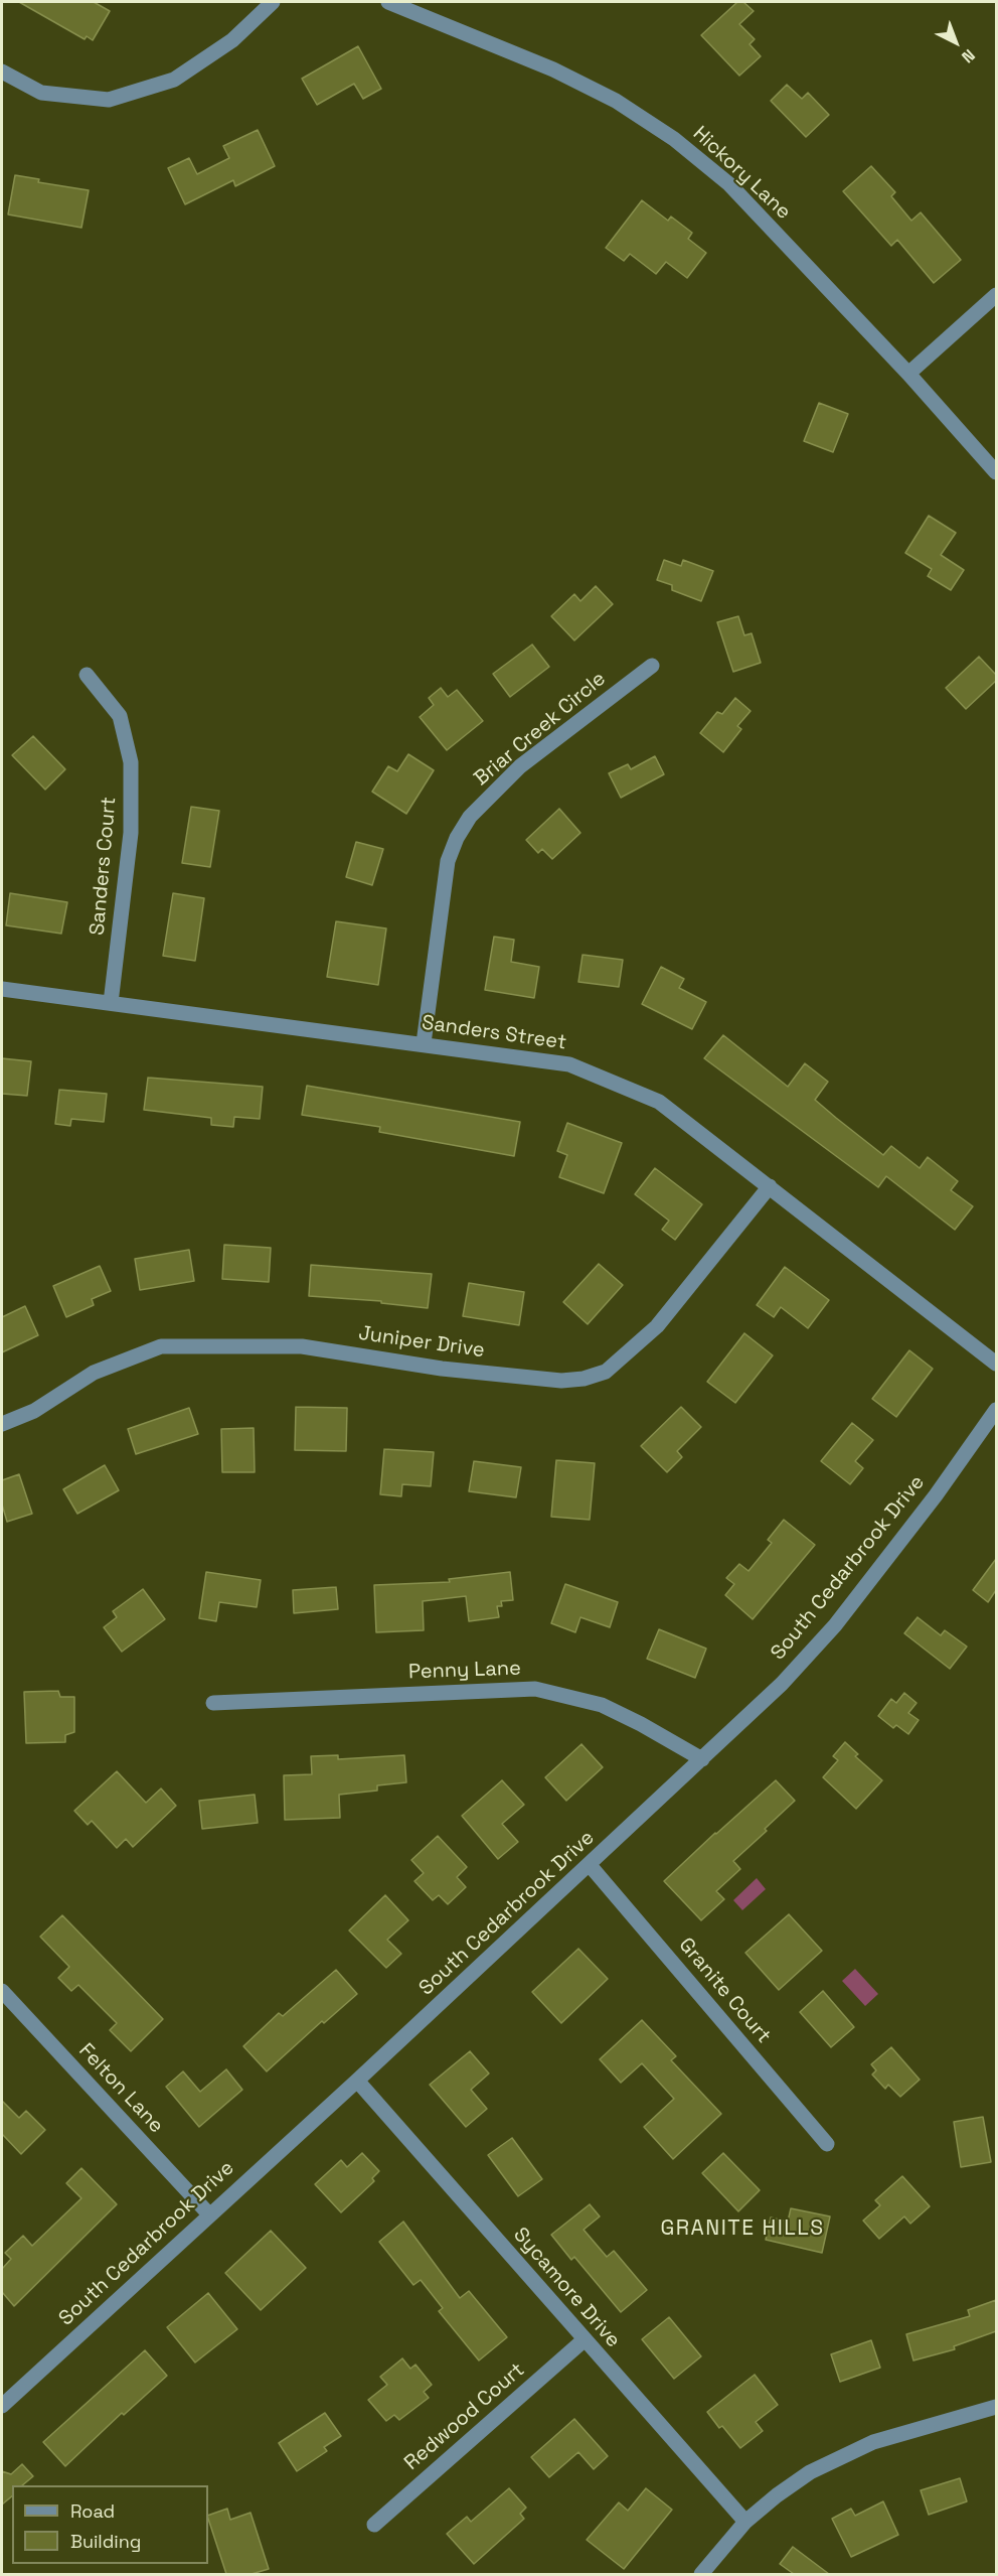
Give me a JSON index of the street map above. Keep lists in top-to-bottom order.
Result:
{
  "streets": {
    "street": [
      "Hickory Lane",
      "Briar Creek Circle",
      "Sanders Court",
      "Sanders Street",
      "Juniper Drive",
      "South Cedarbrook Drive",
      "Penny Lane",
      "Granite Court",
      "Felton Lane",
      "Sycamore Drive",
      "Redwood Court"
    ]
  },
  "crossings": [
    ["Briar Creek Circle", "Sanders Street"],
    ["Sanders Court", "Sanders Street"],
    ["Sanders Street", "Juniper Drive"],
    ["South Cedarbrook Drive", "Penny Lane"],
    ["South Cedarbrook Drive", "Granite Court"],
    ["South Cedarbrook Drive", "Felton Lane"],
    ["South Cedarbrook Drive", "Sycamore Drive"],
    ["Sycamore Drive", "Redwood Court"]
  ],
  "districts": ["GRANITE HILLS"],
  "legend": ["Road", "Building"],
  "north": "bottom right"
}
